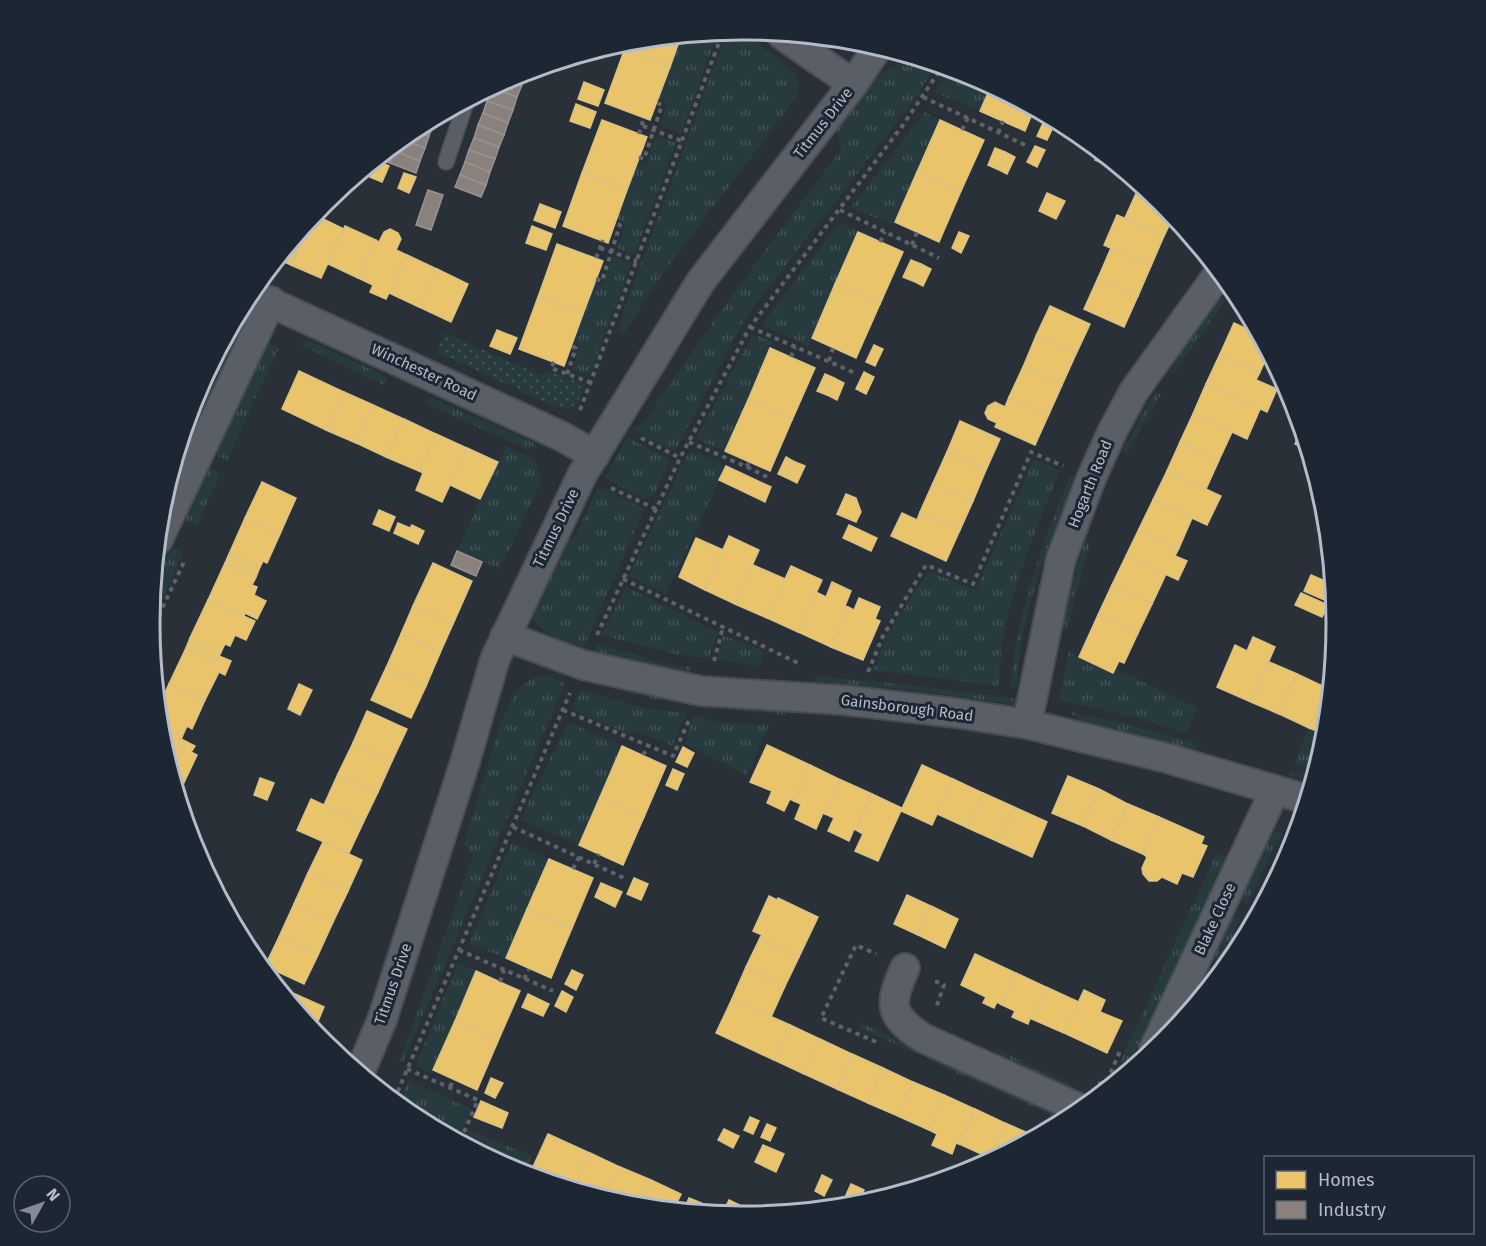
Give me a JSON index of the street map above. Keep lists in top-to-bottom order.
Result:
{
  "streets": {
    "street": [
      "Titmus Drive",
      "Winchester Road",
      "Hogarth Road",
      "Gainsborough Road",
      "Blake Close"
    ]
  },
  "crossings": [
    ["Titmus Drive", "Winchester Road"],
    ["Titmus Drive", "Gainsborough Road"],
    ["Hogarth Road", "Gainsborough Road"],
    ["Gainsborough Road", "Blake Close"]
  ],
  "legend": ["Homes", "Industry"],
  "north": "top right"
}
